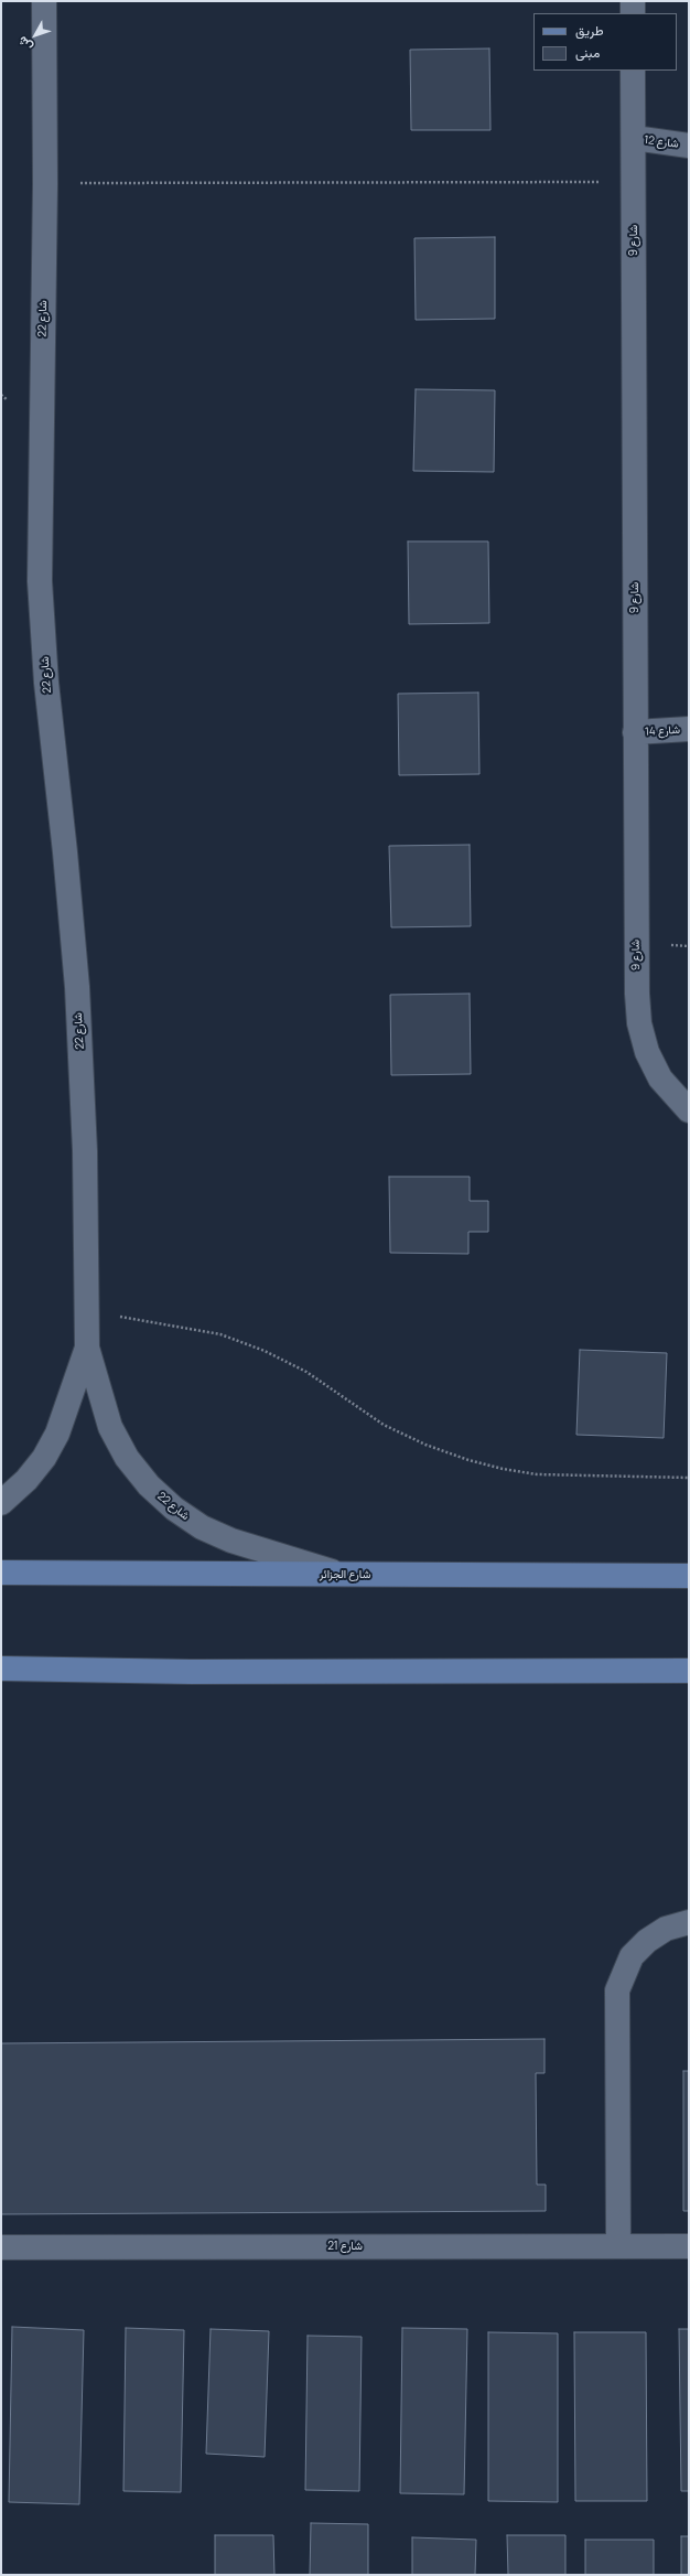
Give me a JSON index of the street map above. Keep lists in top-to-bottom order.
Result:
{
  "streets": {
    "main road": ["شارع الجزائر"],
    "street": [
      "شارع 12",
      "شارع 9",
      "شارع 22",
      "شارع 14",
      "شارع 21"
    ]
  },
  "crossings": [
    ["شارع 12", "شارع 9"],
    ["شارع 9", "شارع 14"],
    ["شارع 22", "شارع الجزائر"]
  ],
  "legend": ["طريق", "مبنى"],
  "north": "bottom left"
}
